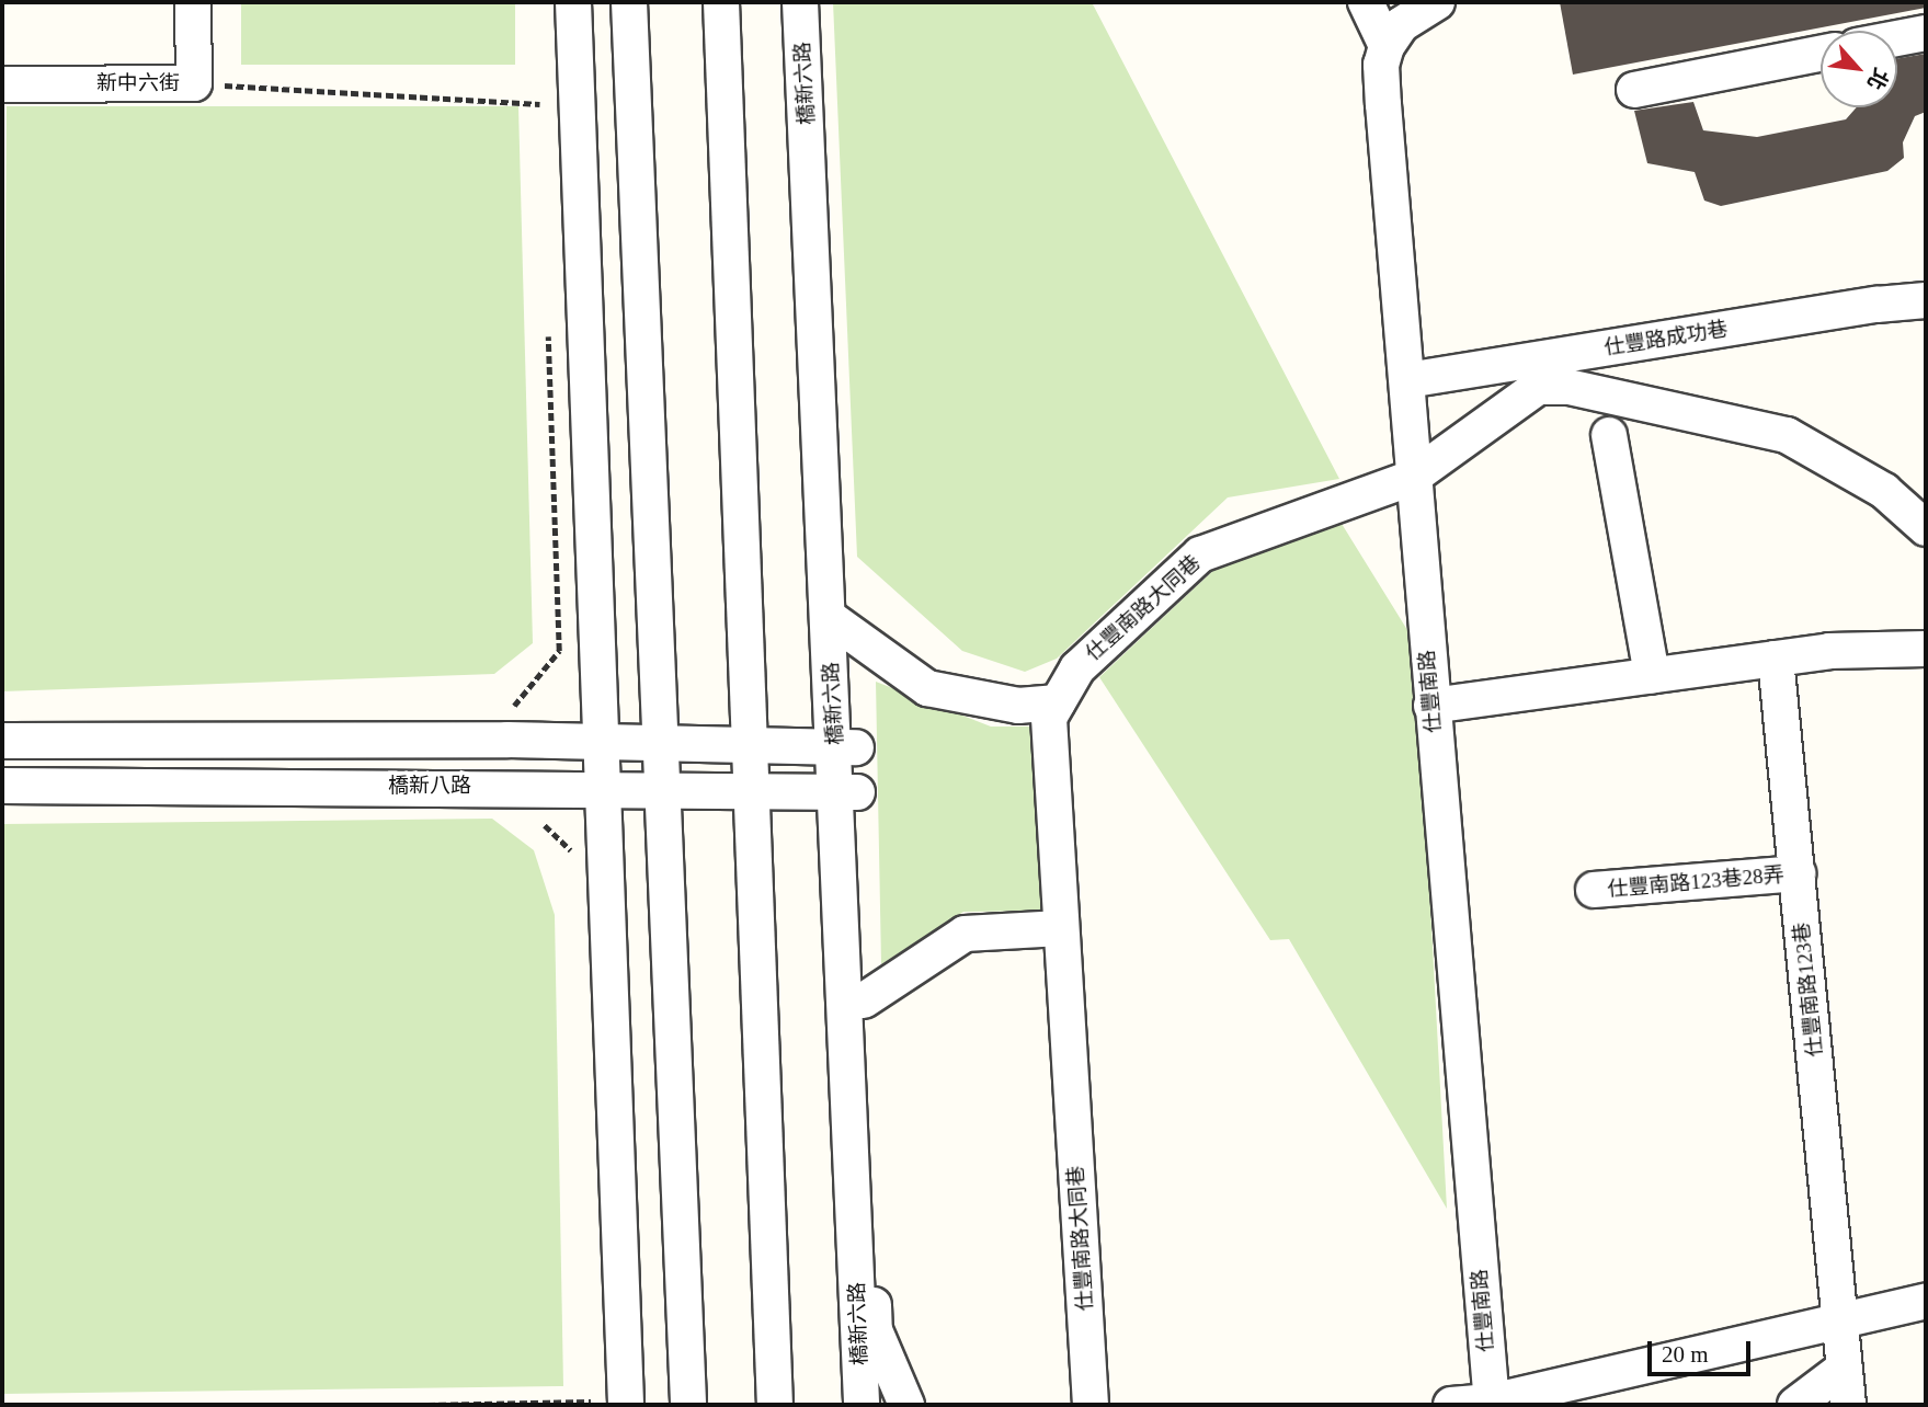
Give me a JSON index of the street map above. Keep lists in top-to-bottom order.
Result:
{
  "streets": {
    "street": [
      "新中六街",
      "橋新六路",
      "仕豐路成功巷",
      "仕豐南路大同巷",
      "仕豐南路",
      "橋新八路",
      "仕豐南路123巷28弄",
      "仕豐南路123巷"
    ]
  },
  "crossings": [
    ["橋新六路", "橋新八路"],
    ["仕豐路成功巷", "仕豐南路"],
    ["仕豐南路大同巷", "仕豐南路"],
    ["仕豐南路123巷28弄", "仕豐南路123巷"]
  ],
  "scale_bar": "20 m",
  "north": "bottom right"
}
